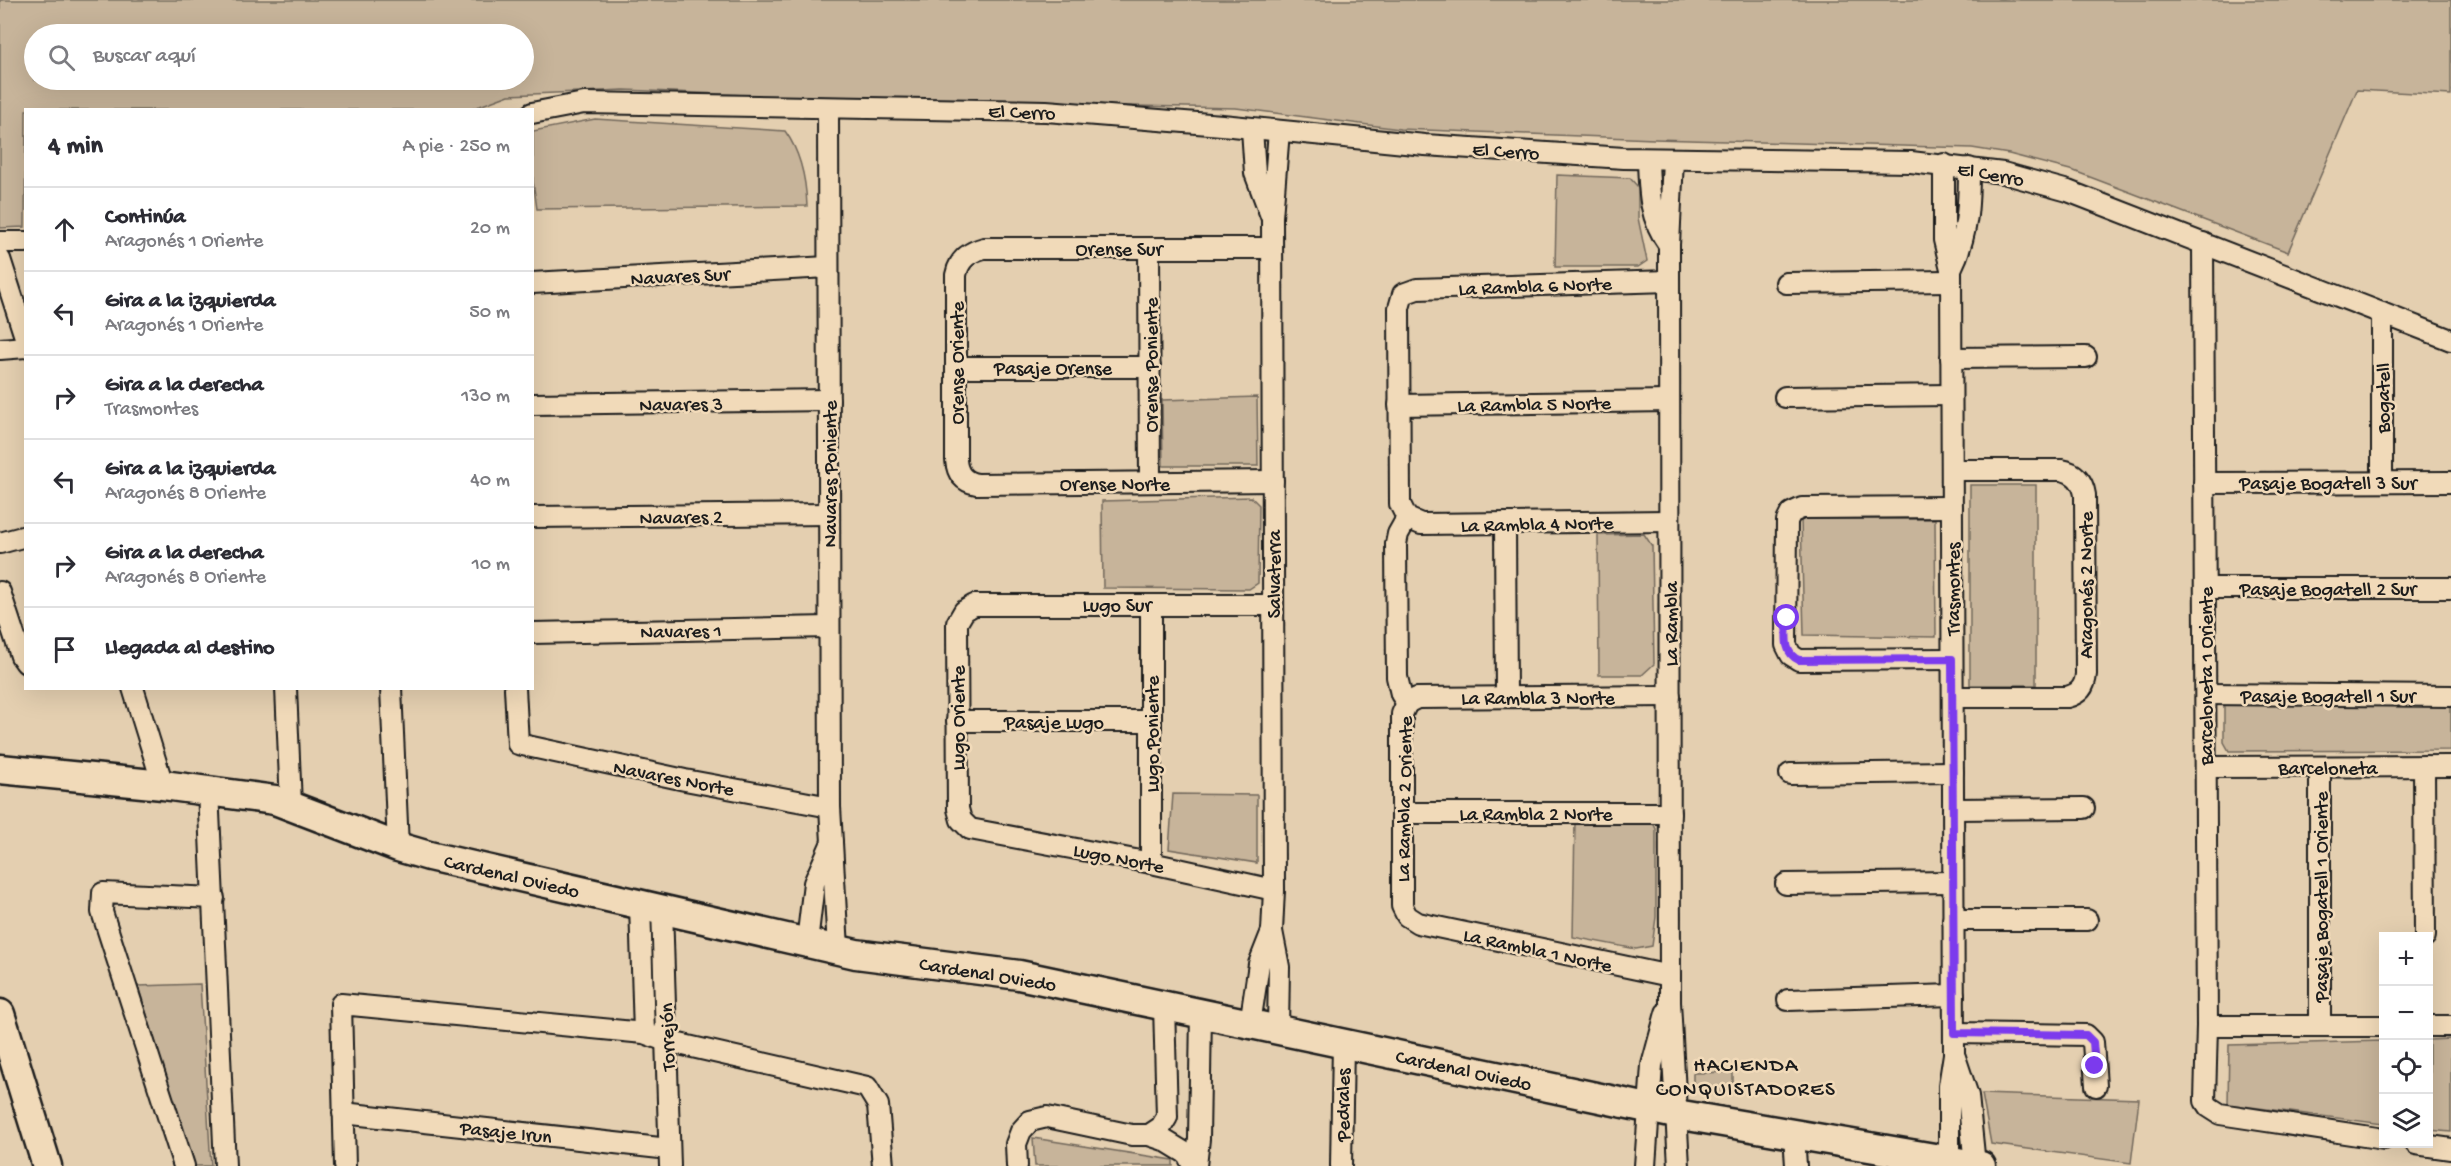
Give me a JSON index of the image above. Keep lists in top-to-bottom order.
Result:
{
  "streets": {
    "street": [
      "El Cerro",
      "Orense Sur",
      "Navares Sur",
      "La Rambla 6 Norte",
      "Orense Oriente",
      "Orense Poniente",
      "Pasaje Orense",
      "Bogatell",
      "Navares 3",
      "La Rambla 5 Norte",
      "Navares Poniente",
      "Pasaje Bogatell 3 Sur",
      "Orense Norte",
      "Navares 2",
      "La Rambla 4 Norte",
      "Salvaterra",
      "Aragonés 2 Norte",
      "Pasaje Bogatell 2 Sur",
      "Trasmontes",
      "Lugo Sur",
      "La Rambla",
      "Navares 1",
      "Barceloneta 1 Oriente",
      "Pasaje Bogatell 1 Sur",
      "La Rambla 3 Norte",
      "Lugo Oriente",
      "Pasaje Lugo",
      "Lugo Poniente",
      "Barceloneta",
      "Navares Norte",
      "La Rambla 2 Oriente",
      "La Rambla 2 Norte",
      "Lugo Norte",
      "Cardenal Oviedo",
      "Pasaje Bogatell 1 Oriente",
      "La Rambla 1 Norte",
      "Torrejón",
      "Pedrales",
      "Pasaje Irun"
    ]
  },
  "crossings": [
    ["El Cerro", "Bogatell"],
    ["El Cerro", "Navares Poniente"],
    ["El Cerro", "Salvaterra"],
    ["El Cerro", "Trasmontes"],
    ["El Cerro", "La Rambla"],
    ["El Cerro", "Barceloneta 1 Oriente"],
    ["Orense Sur", "Orense Oriente"],
    ["Orense Sur", "Orense Poniente"],
    ["Orense Sur", "Salvaterra"],
    ["Navares Sur", "Navares Poniente"],
    ["La Rambla 6 Norte", "La Rambla 5 Norte"],
    ["La Rambla 6 Norte", "La Rambla"],
    ["Orense Oriente", "Pasaje Orense"],
    ["Orense Oriente", "Orense Norte"],
    ["Orense Poniente", "Pasaje Orense"],
    ["Orense Poniente", "Orense Norte"],
    ["Bogatell", "Pasaje Bogatell 3 Sur"],
    ["Navares 3", "Navares Poniente"],
    ["La Rambla 5 Norte", "La Rambla"],
    ["Navares Poniente", "Navares 2"],
    ["Navares Poniente", "Navares 1"],
    ["Navares Poniente", "Navares Norte"],
    ["Navares Poniente", "Cardenal Oviedo"],
    ["Pasaje Bogatell 3 Sur", "Barceloneta 1 Oriente"],
    ["Orense Norte", "Salvaterra"],
    ["La Rambla 4 Norte", "La Rambla"],
    ["La Rambla 4 Norte", "La Rambla 2 Oriente"],
    ["Salvaterra", "Lugo Sur"],
    ["Salvaterra", "Lugo Norte"],
    ["Salvaterra", "Cardenal Oviedo"],
    ["Aragonés 2 Norte", "Trasmontes"],
    ["Pasaje Bogatell 2 Sur", "Barceloneta 1 Oriente"],
    ["Trasmontes", "Cardenal Oviedo"],
    ["Lugo Sur", "Lugo Oriente"],
    ["Lugo Sur", "Lugo Poniente"],
    ["La Rambla", "La Rambla 3 Norte"],
    ["La Rambla", "La Rambla 2 Norte"],
    ["La Rambla", "Cardenal Oviedo"],
    ["La Rambla", "La Rambla 1 Norte"],
    ["Barceloneta 1 Oriente", "Pasaje Bogatell 1 Sur"],
    ["Barceloneta 1 Oriente", "Barceloneta"],
    ["La Rambla 3 Norte", "La Rambla 2 Oriente"],
    ["Lugo Oriente", "Pasaje Lugo"],
    ["Lugo Oriente", "Lugo Norte"],
    ["Pasaje Lugo", "Lugo Poniente"],
    ["Lugo Poniente", "Lugo Norte"],
    ["Barceloneta", "Pasaje Bogatell 1 Oriente"],
    ["La Rambla 2 Oriente", "La Rambla 2 Norte"],
    ["La Rambla 2 Oriente", "La Rambla 1 Norte"],
    ["Cardenal Oviedo", "Torrejón"],
    ["Cardenal Oviedo", "Pedrales"],
    ["Torrejón", "Pasaje Irun"]
  ],
  "districts": ["HACIENDA CONQUISTADORES"],
  "page": {
    "search": "Buscar aquí",
    "heading": ["4 min", "A pie · 250 m"],
    "list": [
      ["Continúa", "Aragonés 1 Oriente", "20 m"],
      ["Gira a la izquierda", "Aragonés 1 Oriente", "50 m"],
      ["Gira a la derecha", "Trasmontes", "130 m"],
      ["Gira a la izquierda", "Aragonés 8 Oriente", "40 m"],
      ["Gira a la derecha", "Aragonés 8 Oriente", "10 m"],
      "Llegada al destino"
    ],
    "map_buttons": ["+", "−"]
  }
}
